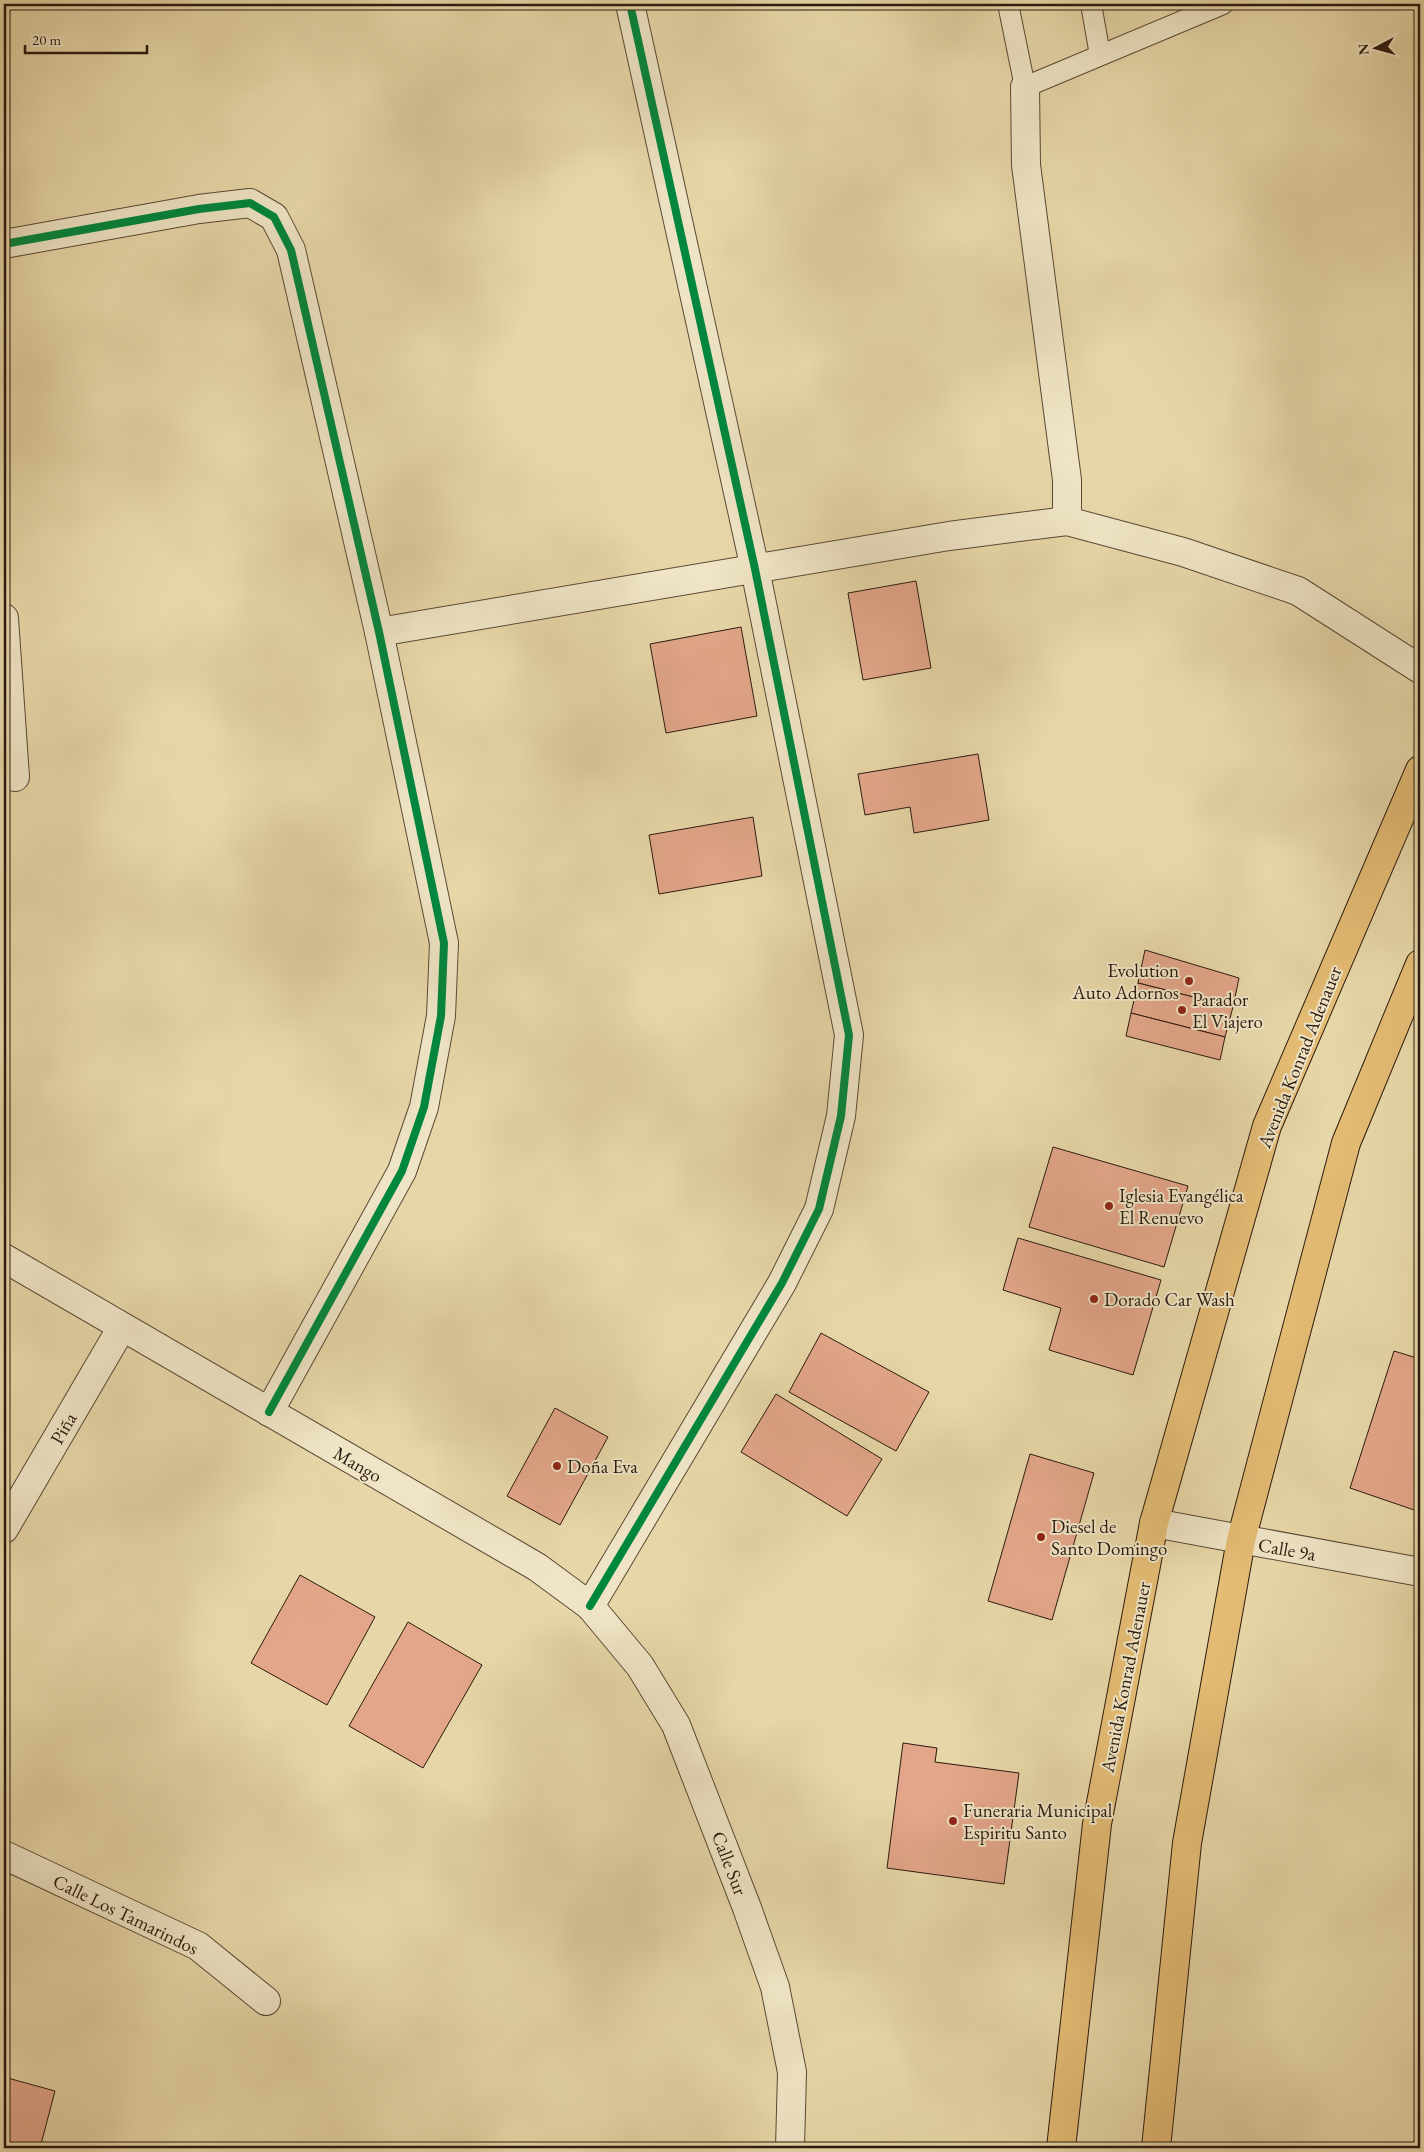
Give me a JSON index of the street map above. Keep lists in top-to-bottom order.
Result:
{
  "streets": {
    "main road": ["Avenida Konrad Adenauer"],
    "street": [
      "Piña",
      "Mango",
      "Calle 9a",
      "Calle Sur",
      "Calle Los Tamarindos"
    ]
  },
  "crossings": [
    ["Avenida Konrad Adenauer", "Calle 9a"],
    ["Piña", "Mango"],
    ["Mango", "Calle Sur"]
  ],
  "places": [
    "Evolution Auto Adornos",
    "Parador El Viajero",
    "Iglesia Evangélica El Renuevo",
    "Dorado Car Wash",
    "Doña Eva",
    "Diesel de Santo Domingo",
    "Funeraria Municipal Espiritu Santo"
  ],
  "scale_bar": "20 m",
  "north": "left"
}
